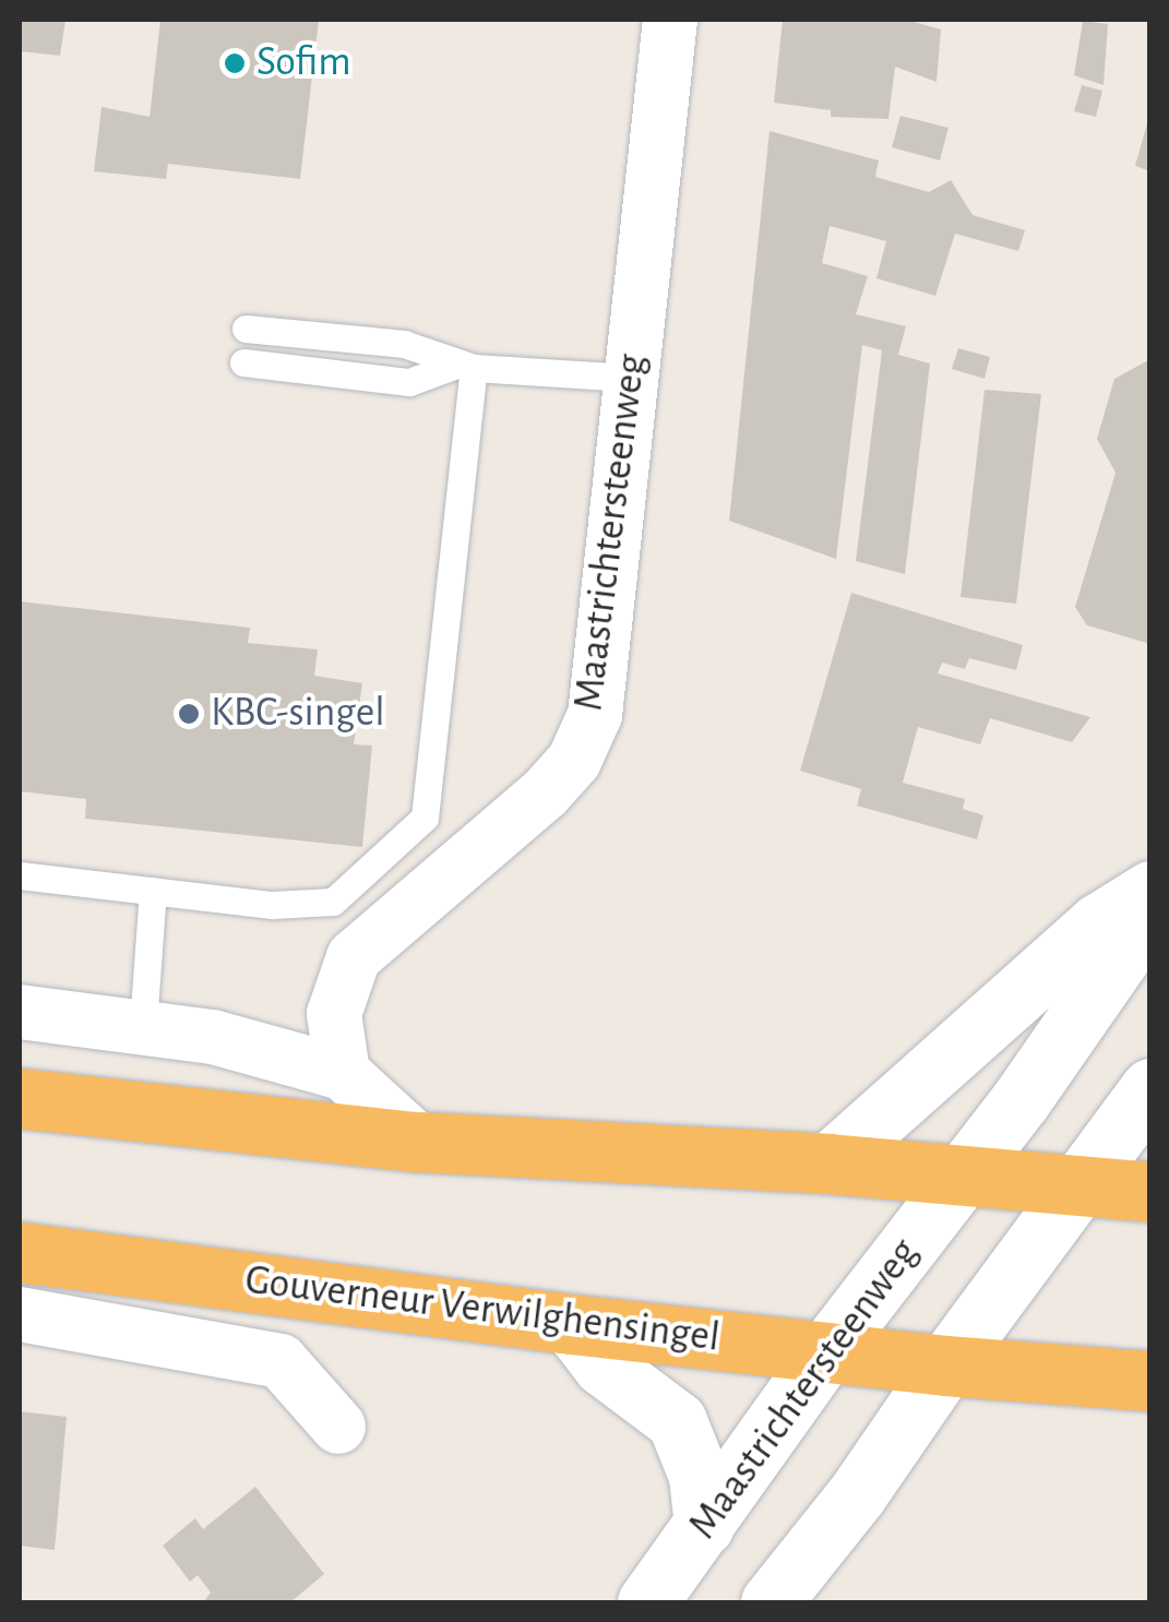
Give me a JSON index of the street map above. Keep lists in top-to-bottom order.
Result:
{
  "streets": {
    "highway": ["Gouverneur Verwilghensingel"],
    "main road": ["Maastrichtersteenweg"]
  },
  "crossings": [
    ["Maastrichtersteenweg", "Gouverneur Verwilghensingel"]
  ],
  "places": ["Sofim", "KBC-singel"]
}
